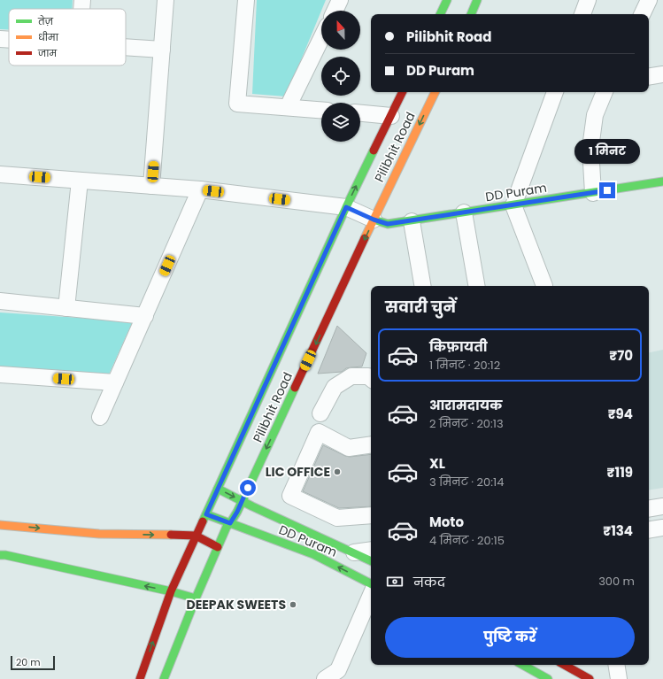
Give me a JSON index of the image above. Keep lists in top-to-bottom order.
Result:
{
  "streets": {
    "main road": ["Pilibhit Road", "DD Puram"]
  },
  "crossings": [
    ["Pilibhit Road", "DD Puram"]
  ],
  "places": ["LIC OFFICE", "DEEPAK SWEETS"],
  "legend": ["तेज़", "धीमा", "जाम"],
  "scale_bar": "20 m",
  "north": "top",
  "page": {
    "banner": ["Pilibhit Road", "DD Puram"],
    "bubble": "1 मिनट",
    "heading": "सवारी चुनें",
    "list": [
      {
        "name": "किफ़ायती",
        "note": "1 मिनट · 20:12",
        "value": "₹70"
      },
      {
        "name": "आरामदायक",
        "note": "2 मिनट · 20:13",
        "value": "₹94"
      },
      {
        "name": "XL",
        "note": "3 मिनट · 20:14",
        "value": "₹119"
      },
      {
        "name": "Moto",
        "note": "4 मिनट · 20:15",
        "value": "₹134"
      }
    ],
    "pay": ["नकद", "300 m"],
    "buttons": "पुष्टि करें",
    "scale": "20 m"
  }
}
